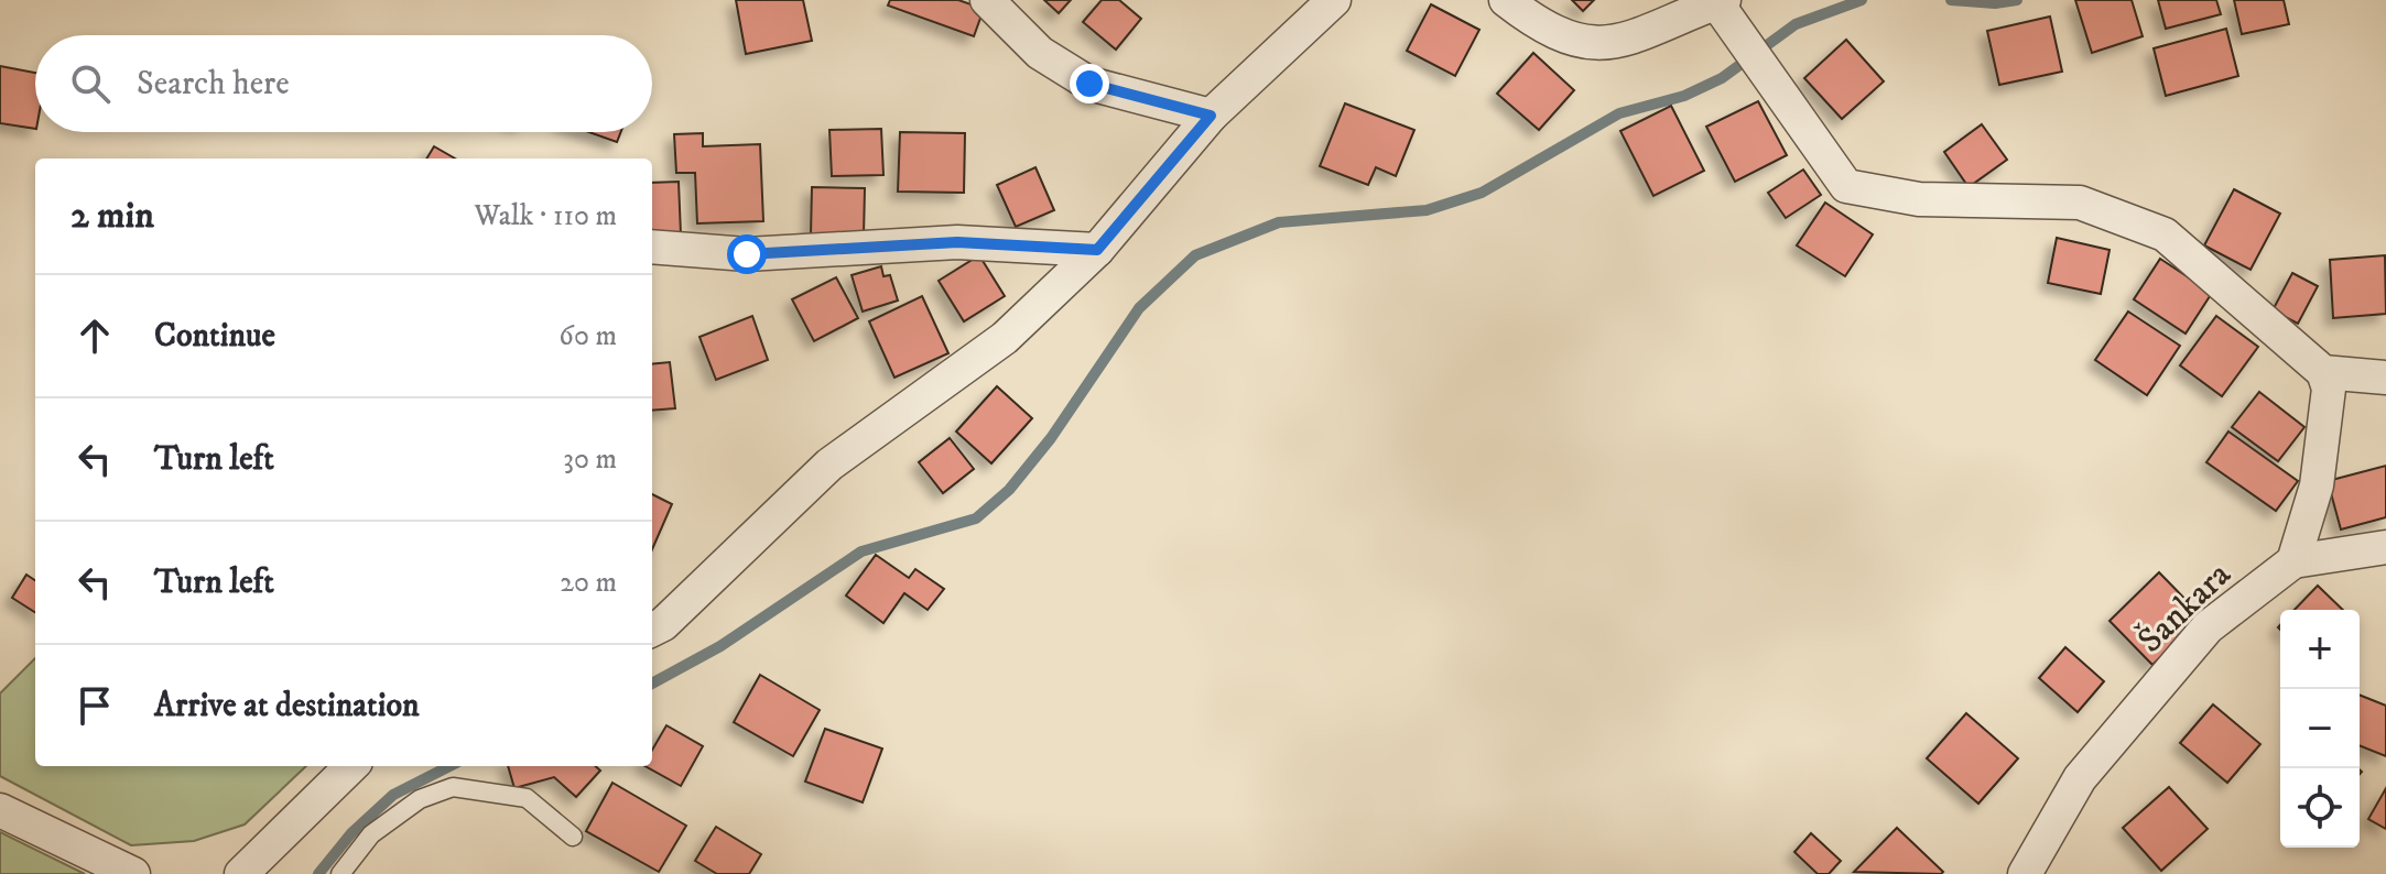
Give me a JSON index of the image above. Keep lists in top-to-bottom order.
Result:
{
  "streets": {
    "street": ["Šankara"]
  },
  "page": {
    "search": "Search here",
    "heading": ["2 min", "Walk · 110 m"],
    "list": [
      ["Continue", "60 m"],
      ["Turn left", "30 m"],
      ["Turn left", "20 m"],
      "Arrive at destination"
    ],
    "map_buttons": ["+", "−"]
  }
}
